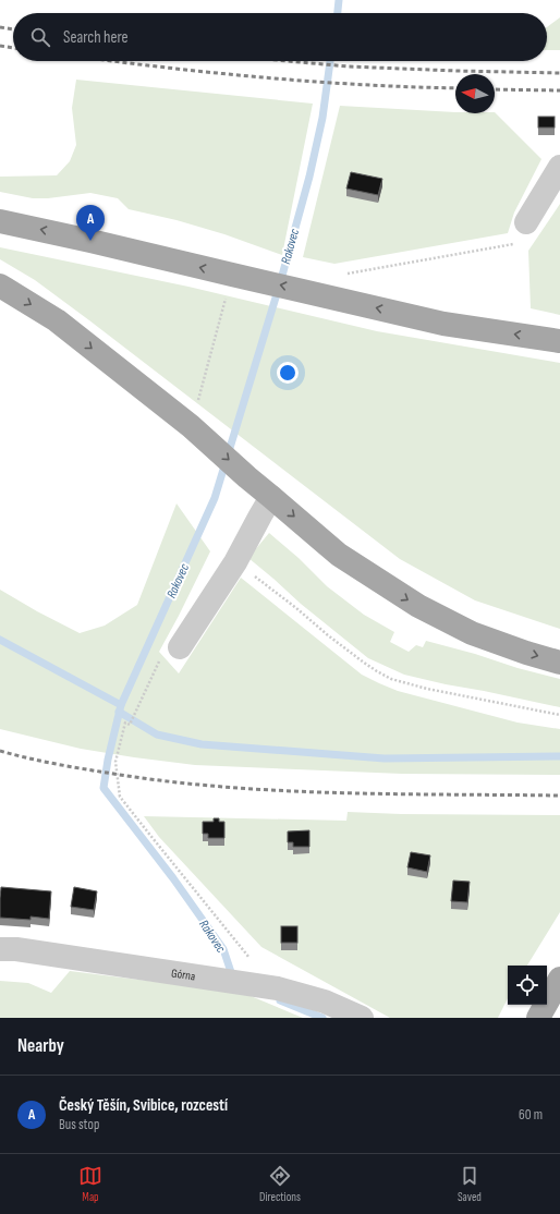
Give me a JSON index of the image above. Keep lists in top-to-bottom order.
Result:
{
  "streets": {
    "street": ["Górna"]
  },
  "water": ["Rakovec"],
  "north": "left",
  "page": {
    "search": "Search here",
    "pins": "A",
    "heading": "Nearby",
    "list": [
      {
        "mark": "A",
        "name": "Český Těšín, Svibice, rozcestí",
        "note": "Bus stop",
        "value": "60 m"
      }
    ],
    "nav": ["Map", "Directions", "Saved"]
  }
}
